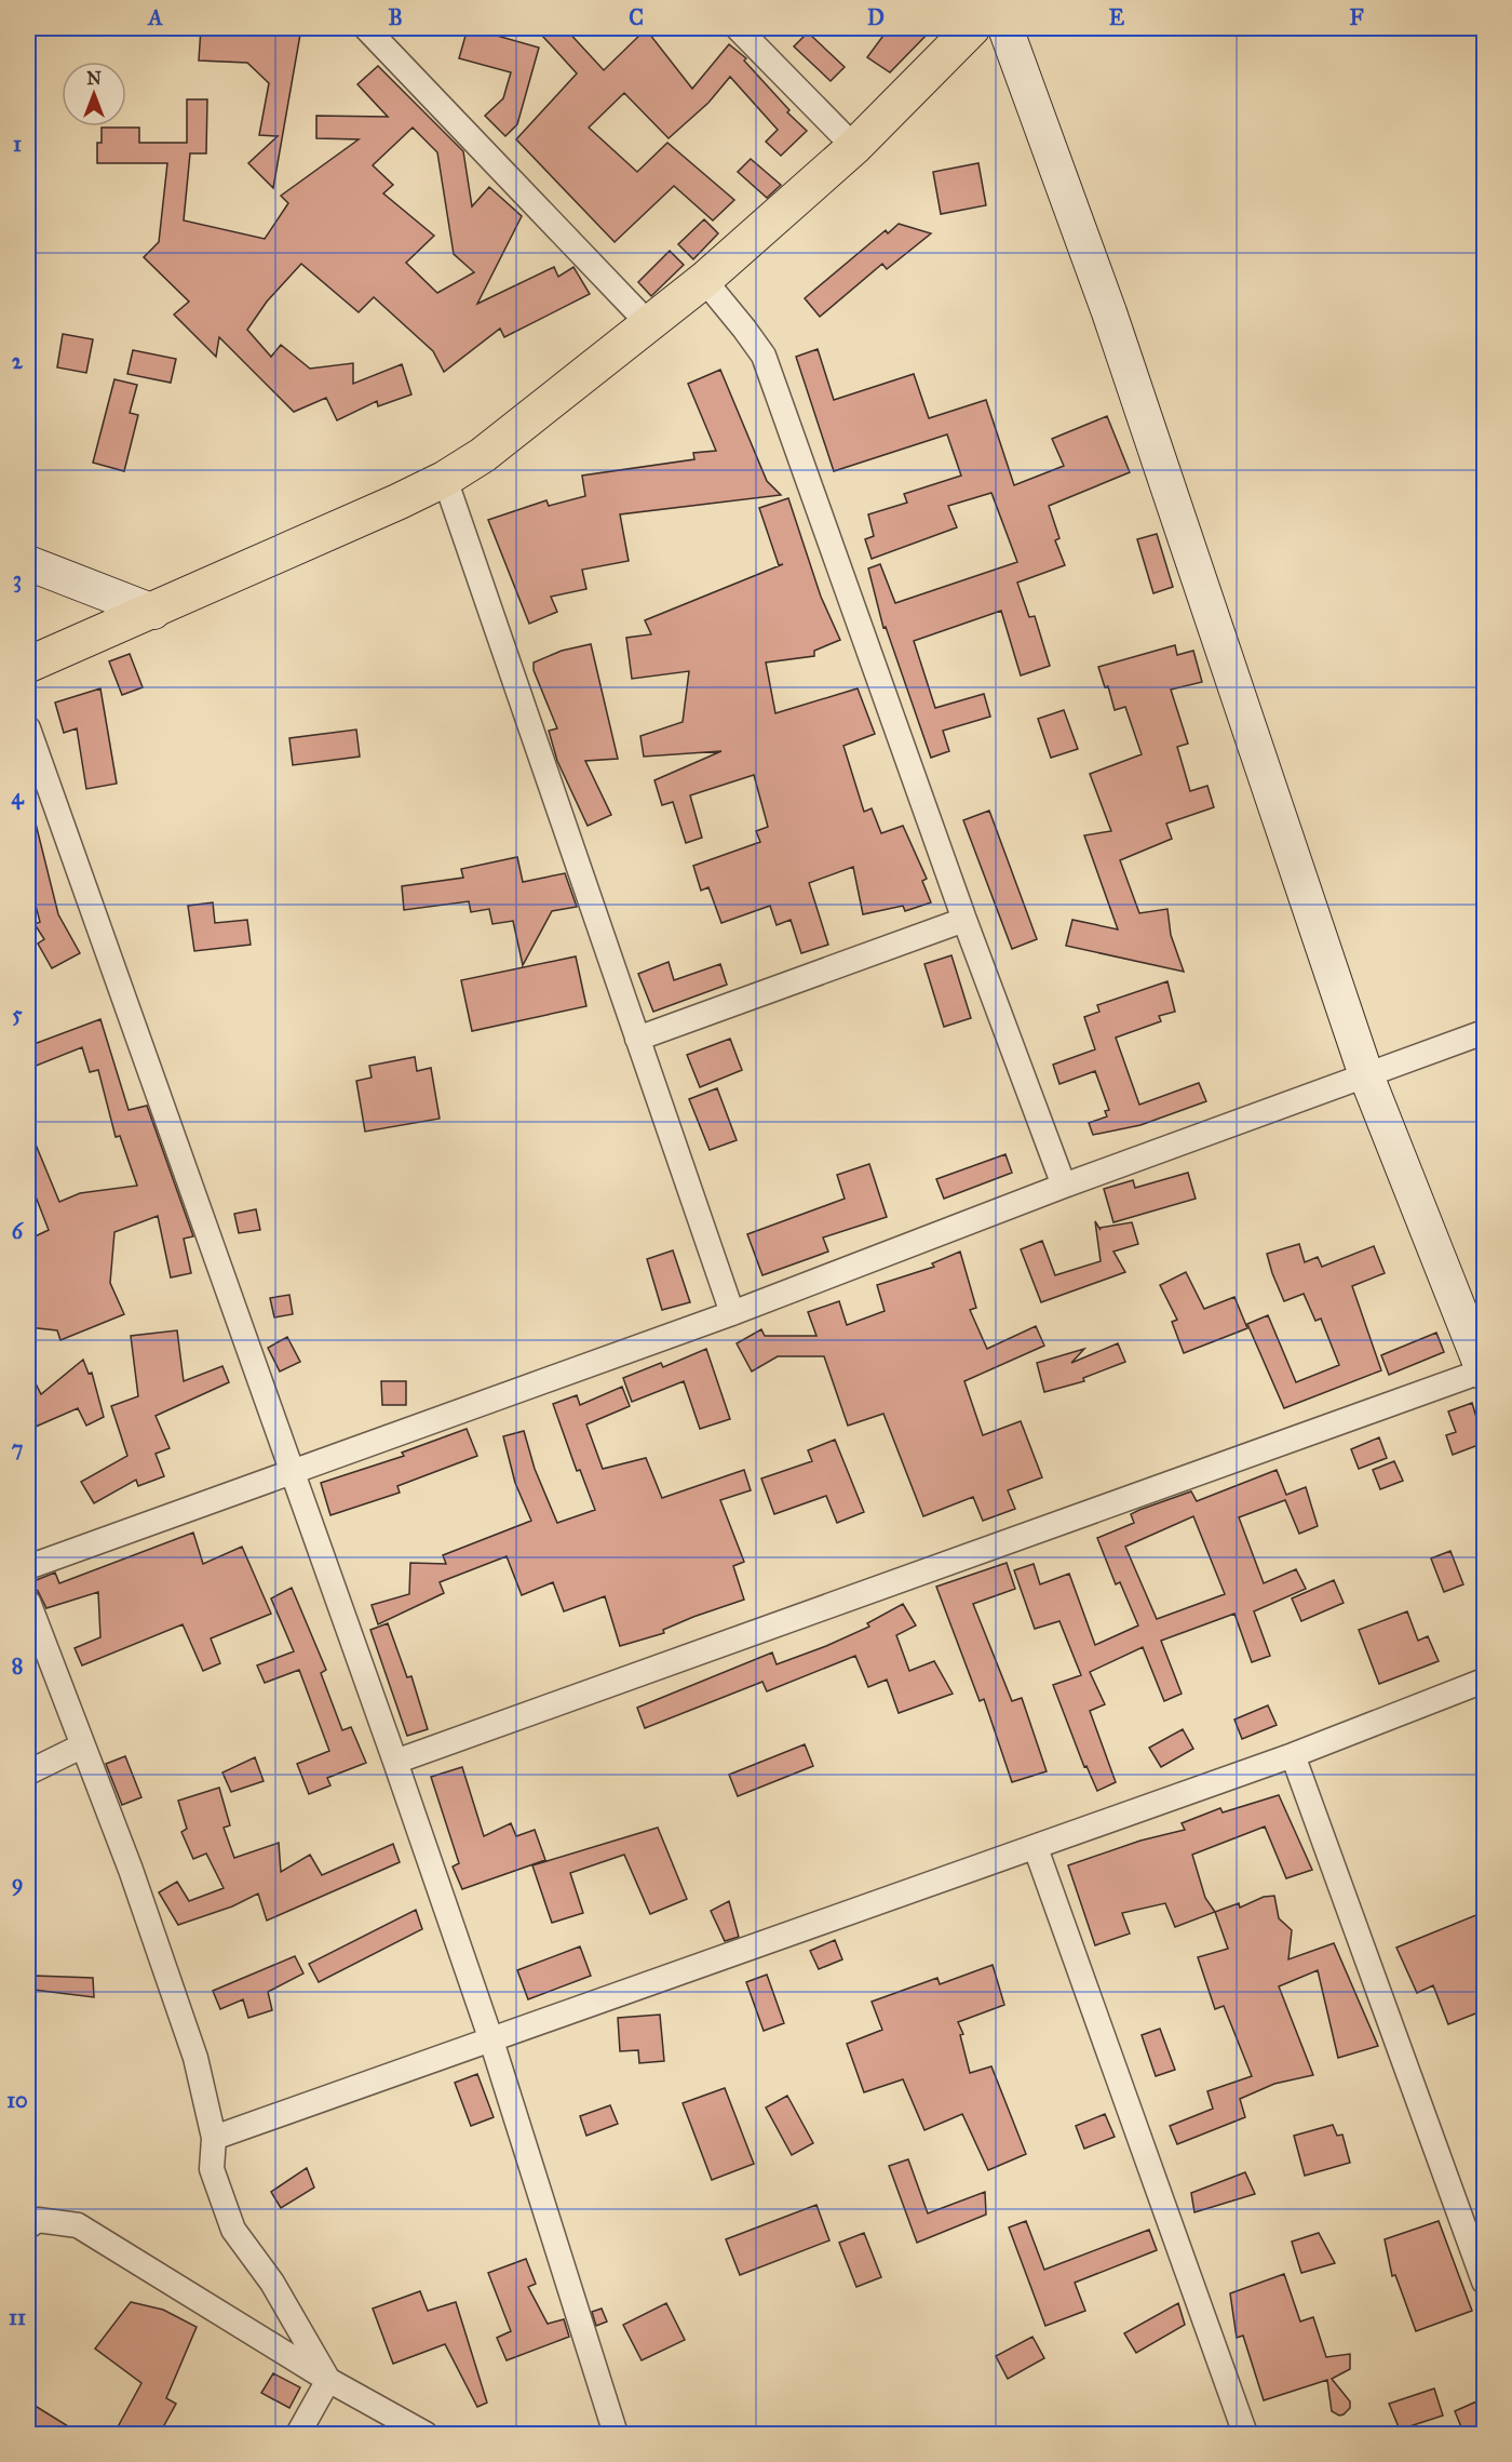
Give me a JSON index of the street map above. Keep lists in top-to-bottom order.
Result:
{
  "north": "top",
  "grid": {
    "columns": [
      "A",
      "B",
      "C",
      "D",
      "E",
      "F"
    ],
    "rows": [
      "1",
      "2",
      "3",
      "4",
      "5",
      "6",
      "7",
      "8",
      "9",
      "10",
      "11"
    ]
  }
}
